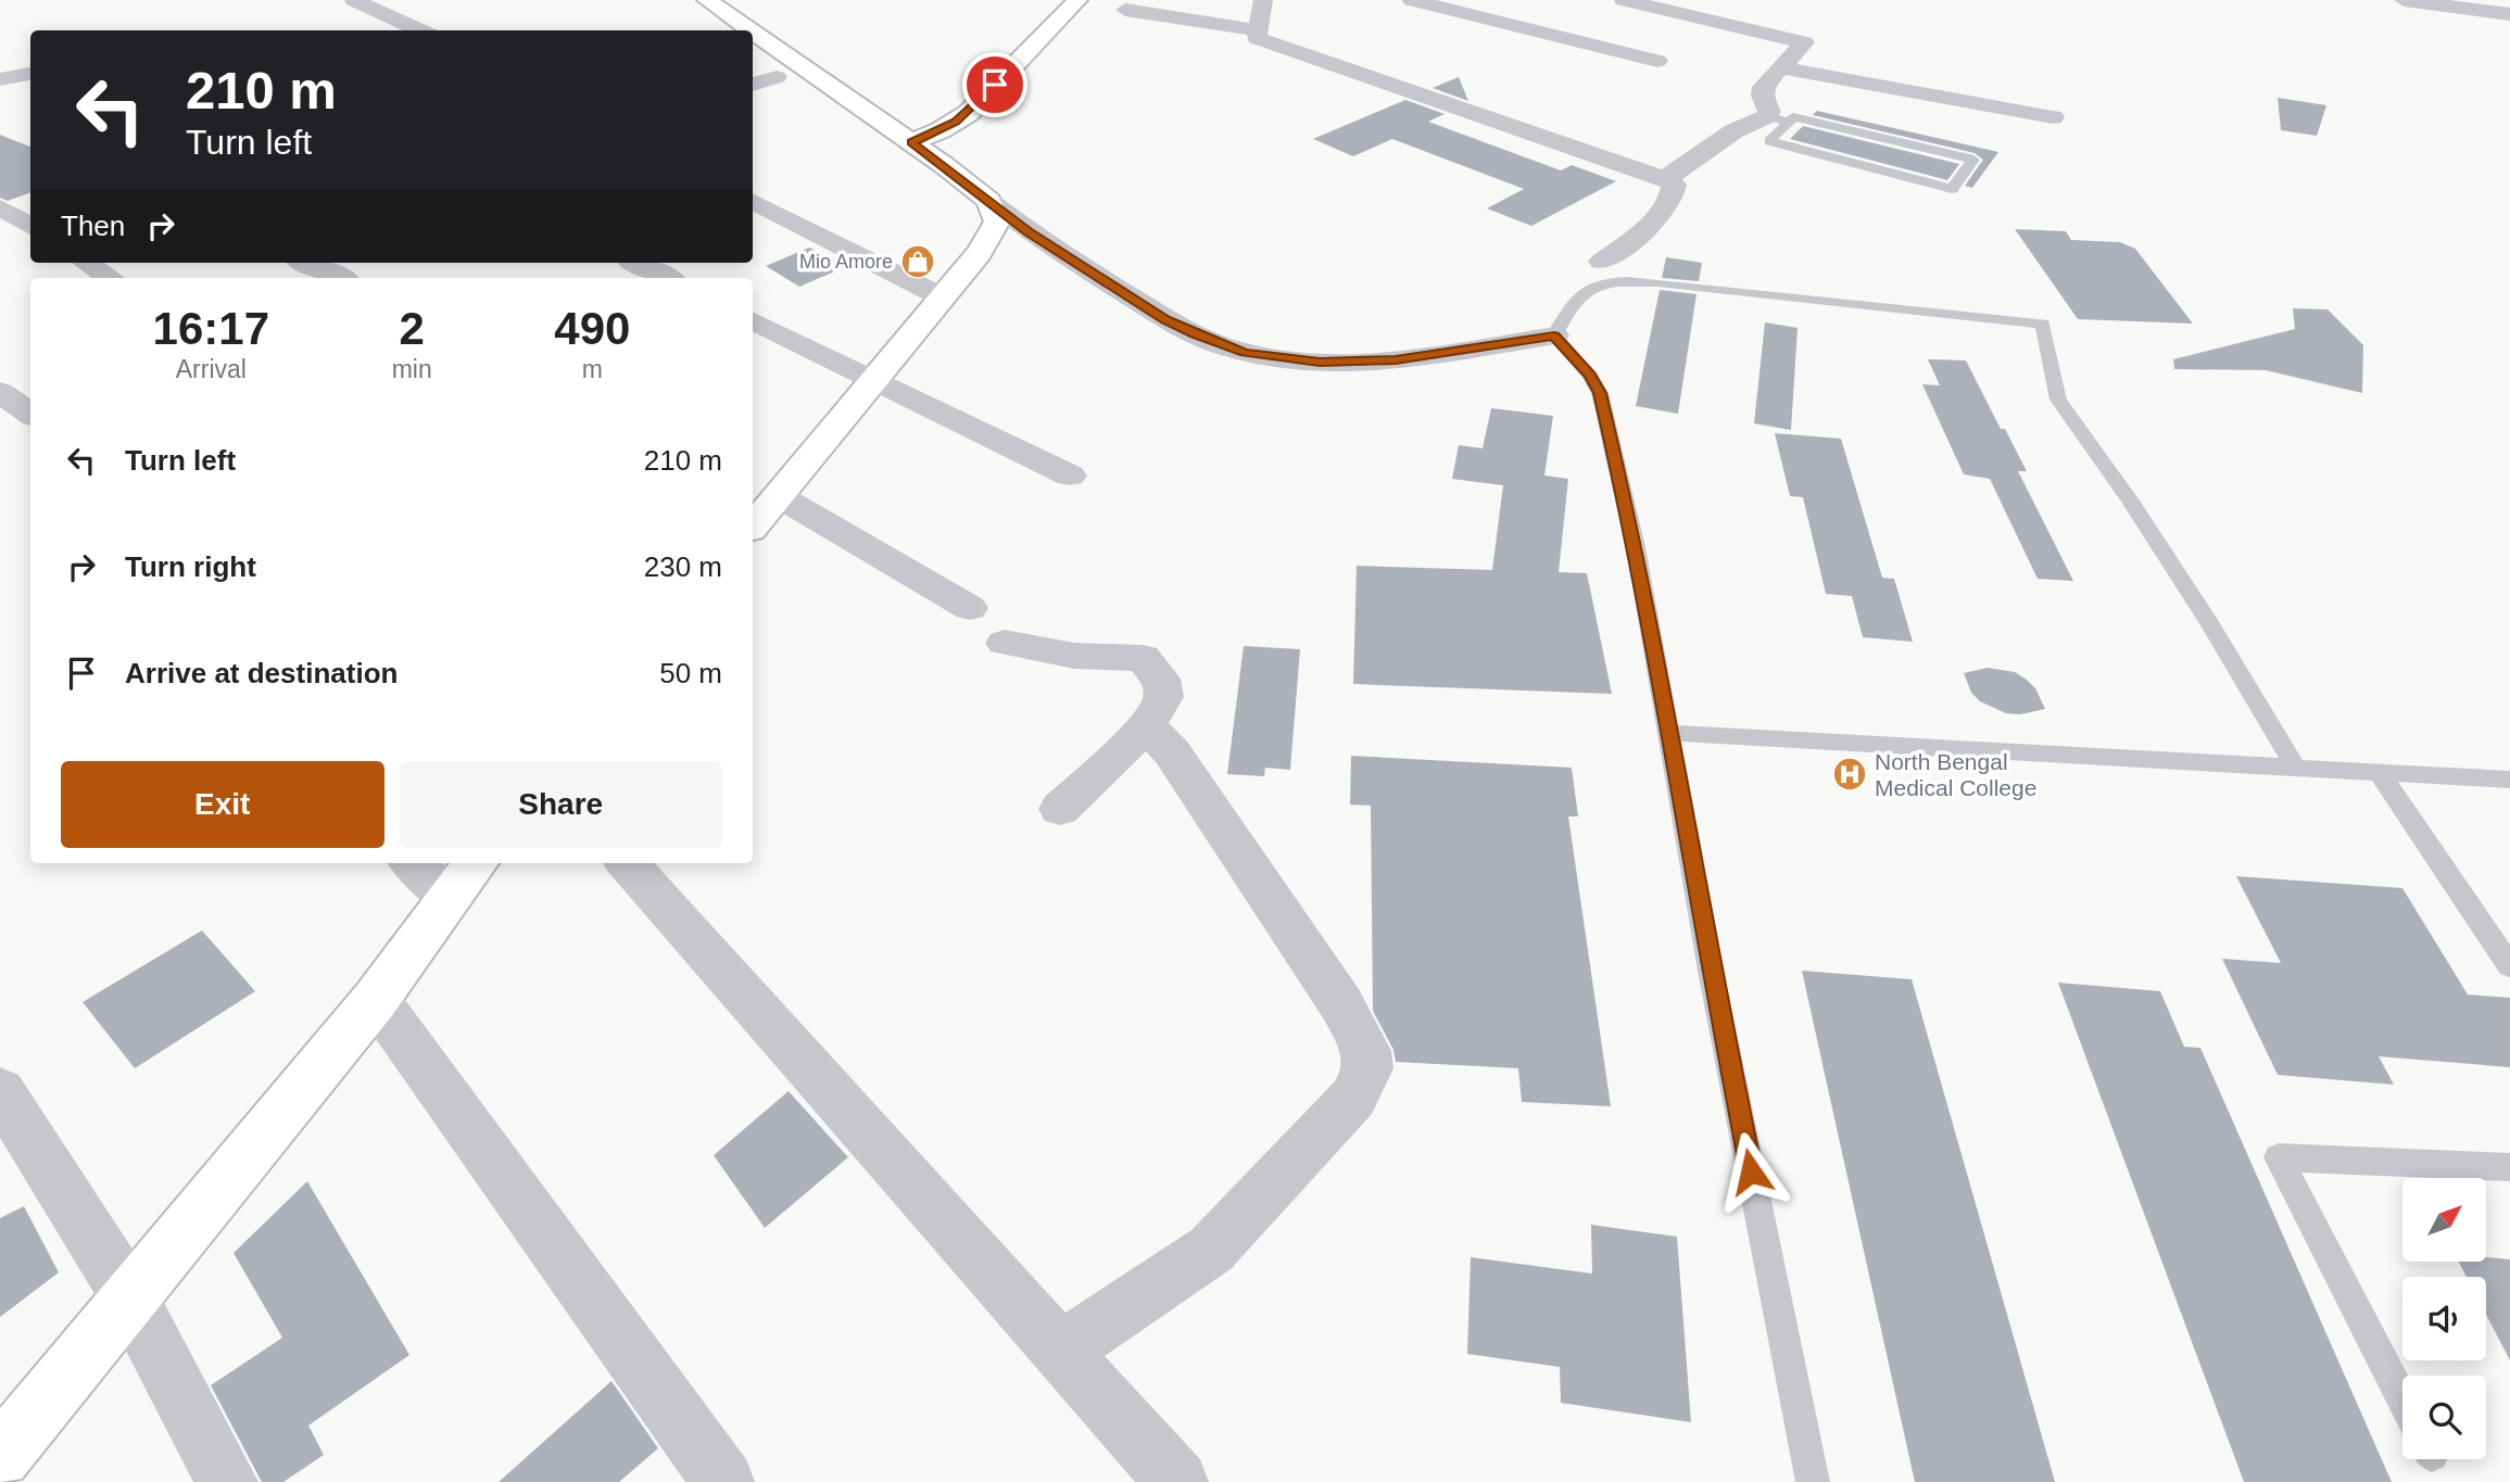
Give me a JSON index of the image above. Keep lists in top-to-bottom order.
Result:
{
  "places": {
    "shop": ["Mio Amore"],
    "hospital": ["North Bengal Medical College"]
  },
  "north": "top right",
  "page": {
    "turn": ["210 m", "Turn left"],
    "then": "Then",
    "eta": [
      "16:17",
      "Arrival",
      "2",
      "min",
      "490",
      "m"
    ],
    "list": [
      {
        "name": "Turn left",
        "value": "210 m"
      },
      {
        "name": "Turn right",
        "value": "230 m"
      },
      {
        "name": "Arrive at destination",
        "value": "50 m"
      }
    ],
    "buttons": ["Exit", "Share"]
  }
}
